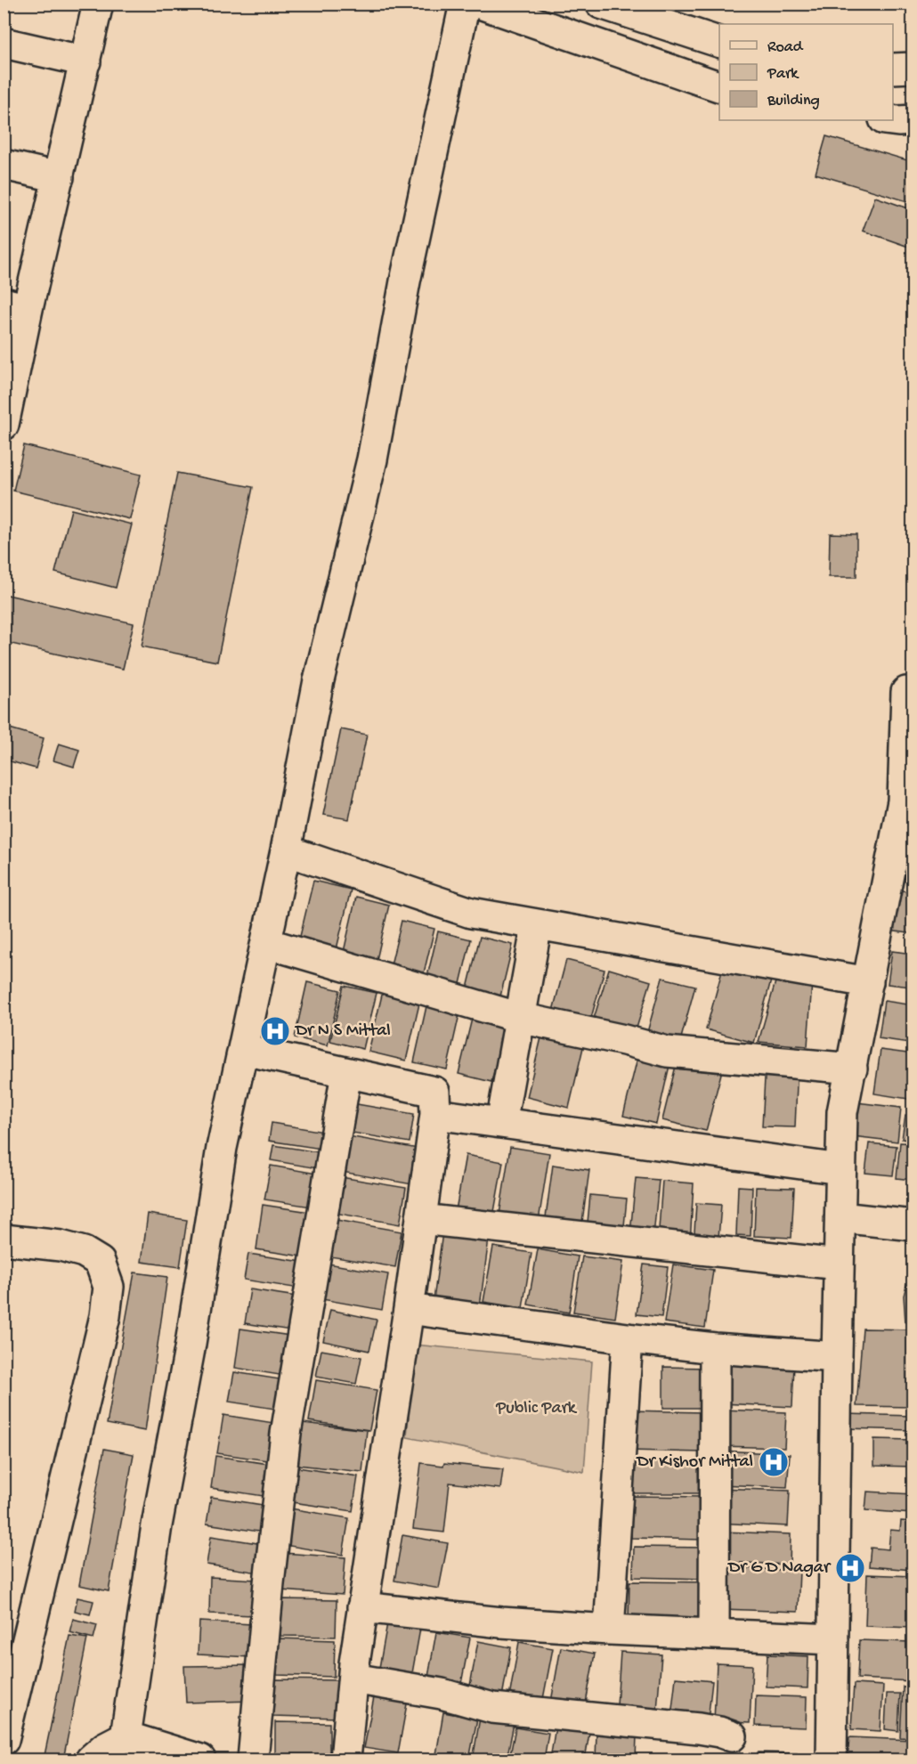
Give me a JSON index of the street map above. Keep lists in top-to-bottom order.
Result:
{
  "parks": ["Public Park"],
  "places": {
    "hospital": ["Dr N S Mittal", "Dr Kishor Mittal", "Dr G D Nagar"]
  },
  "legend": ["Road", "Park", "Building"]
}
